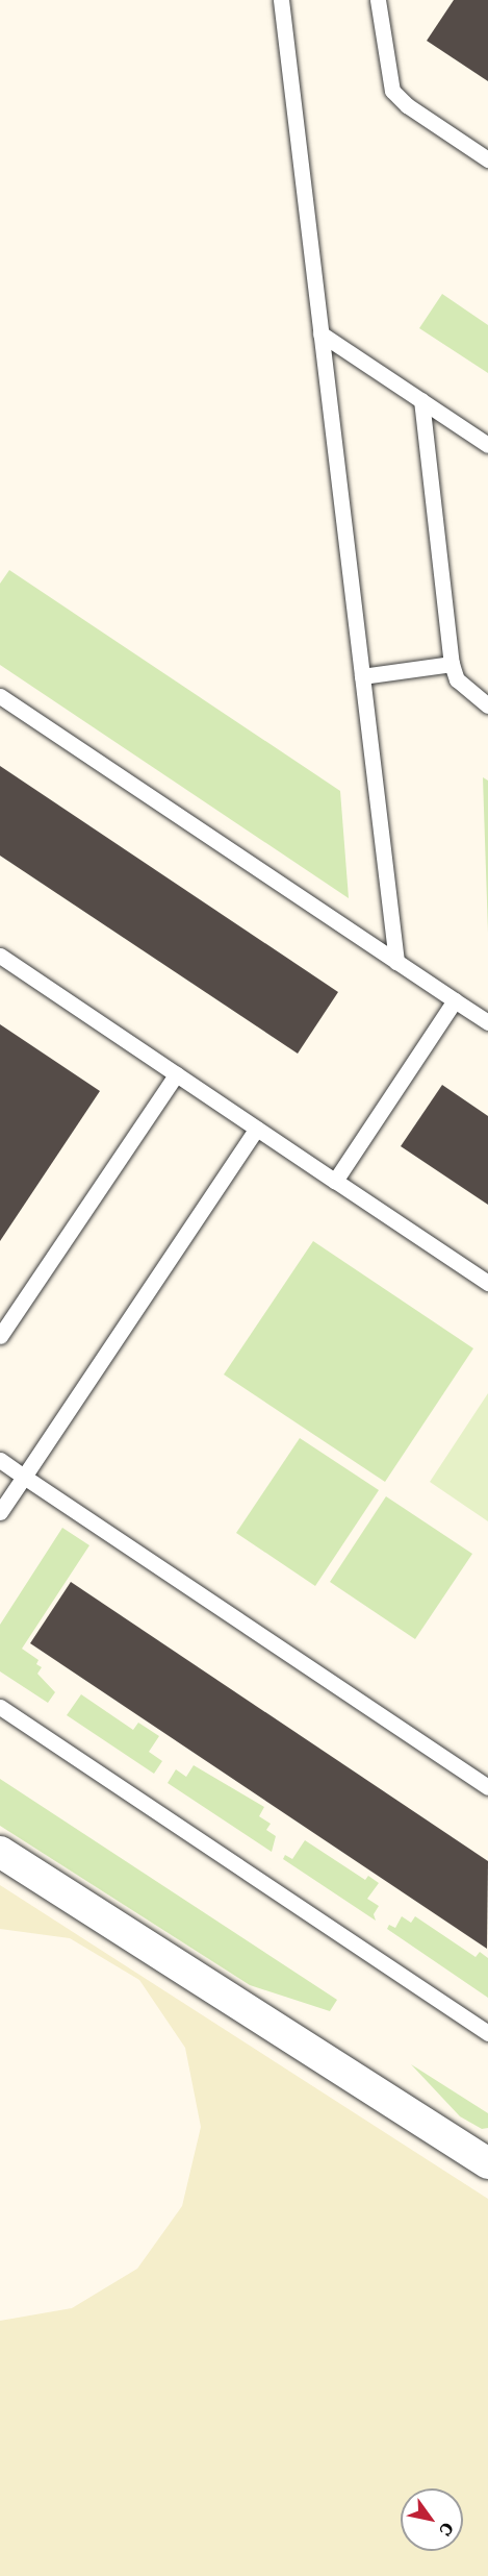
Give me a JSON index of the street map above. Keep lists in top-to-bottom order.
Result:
{
  "north": "bottom right"
}
